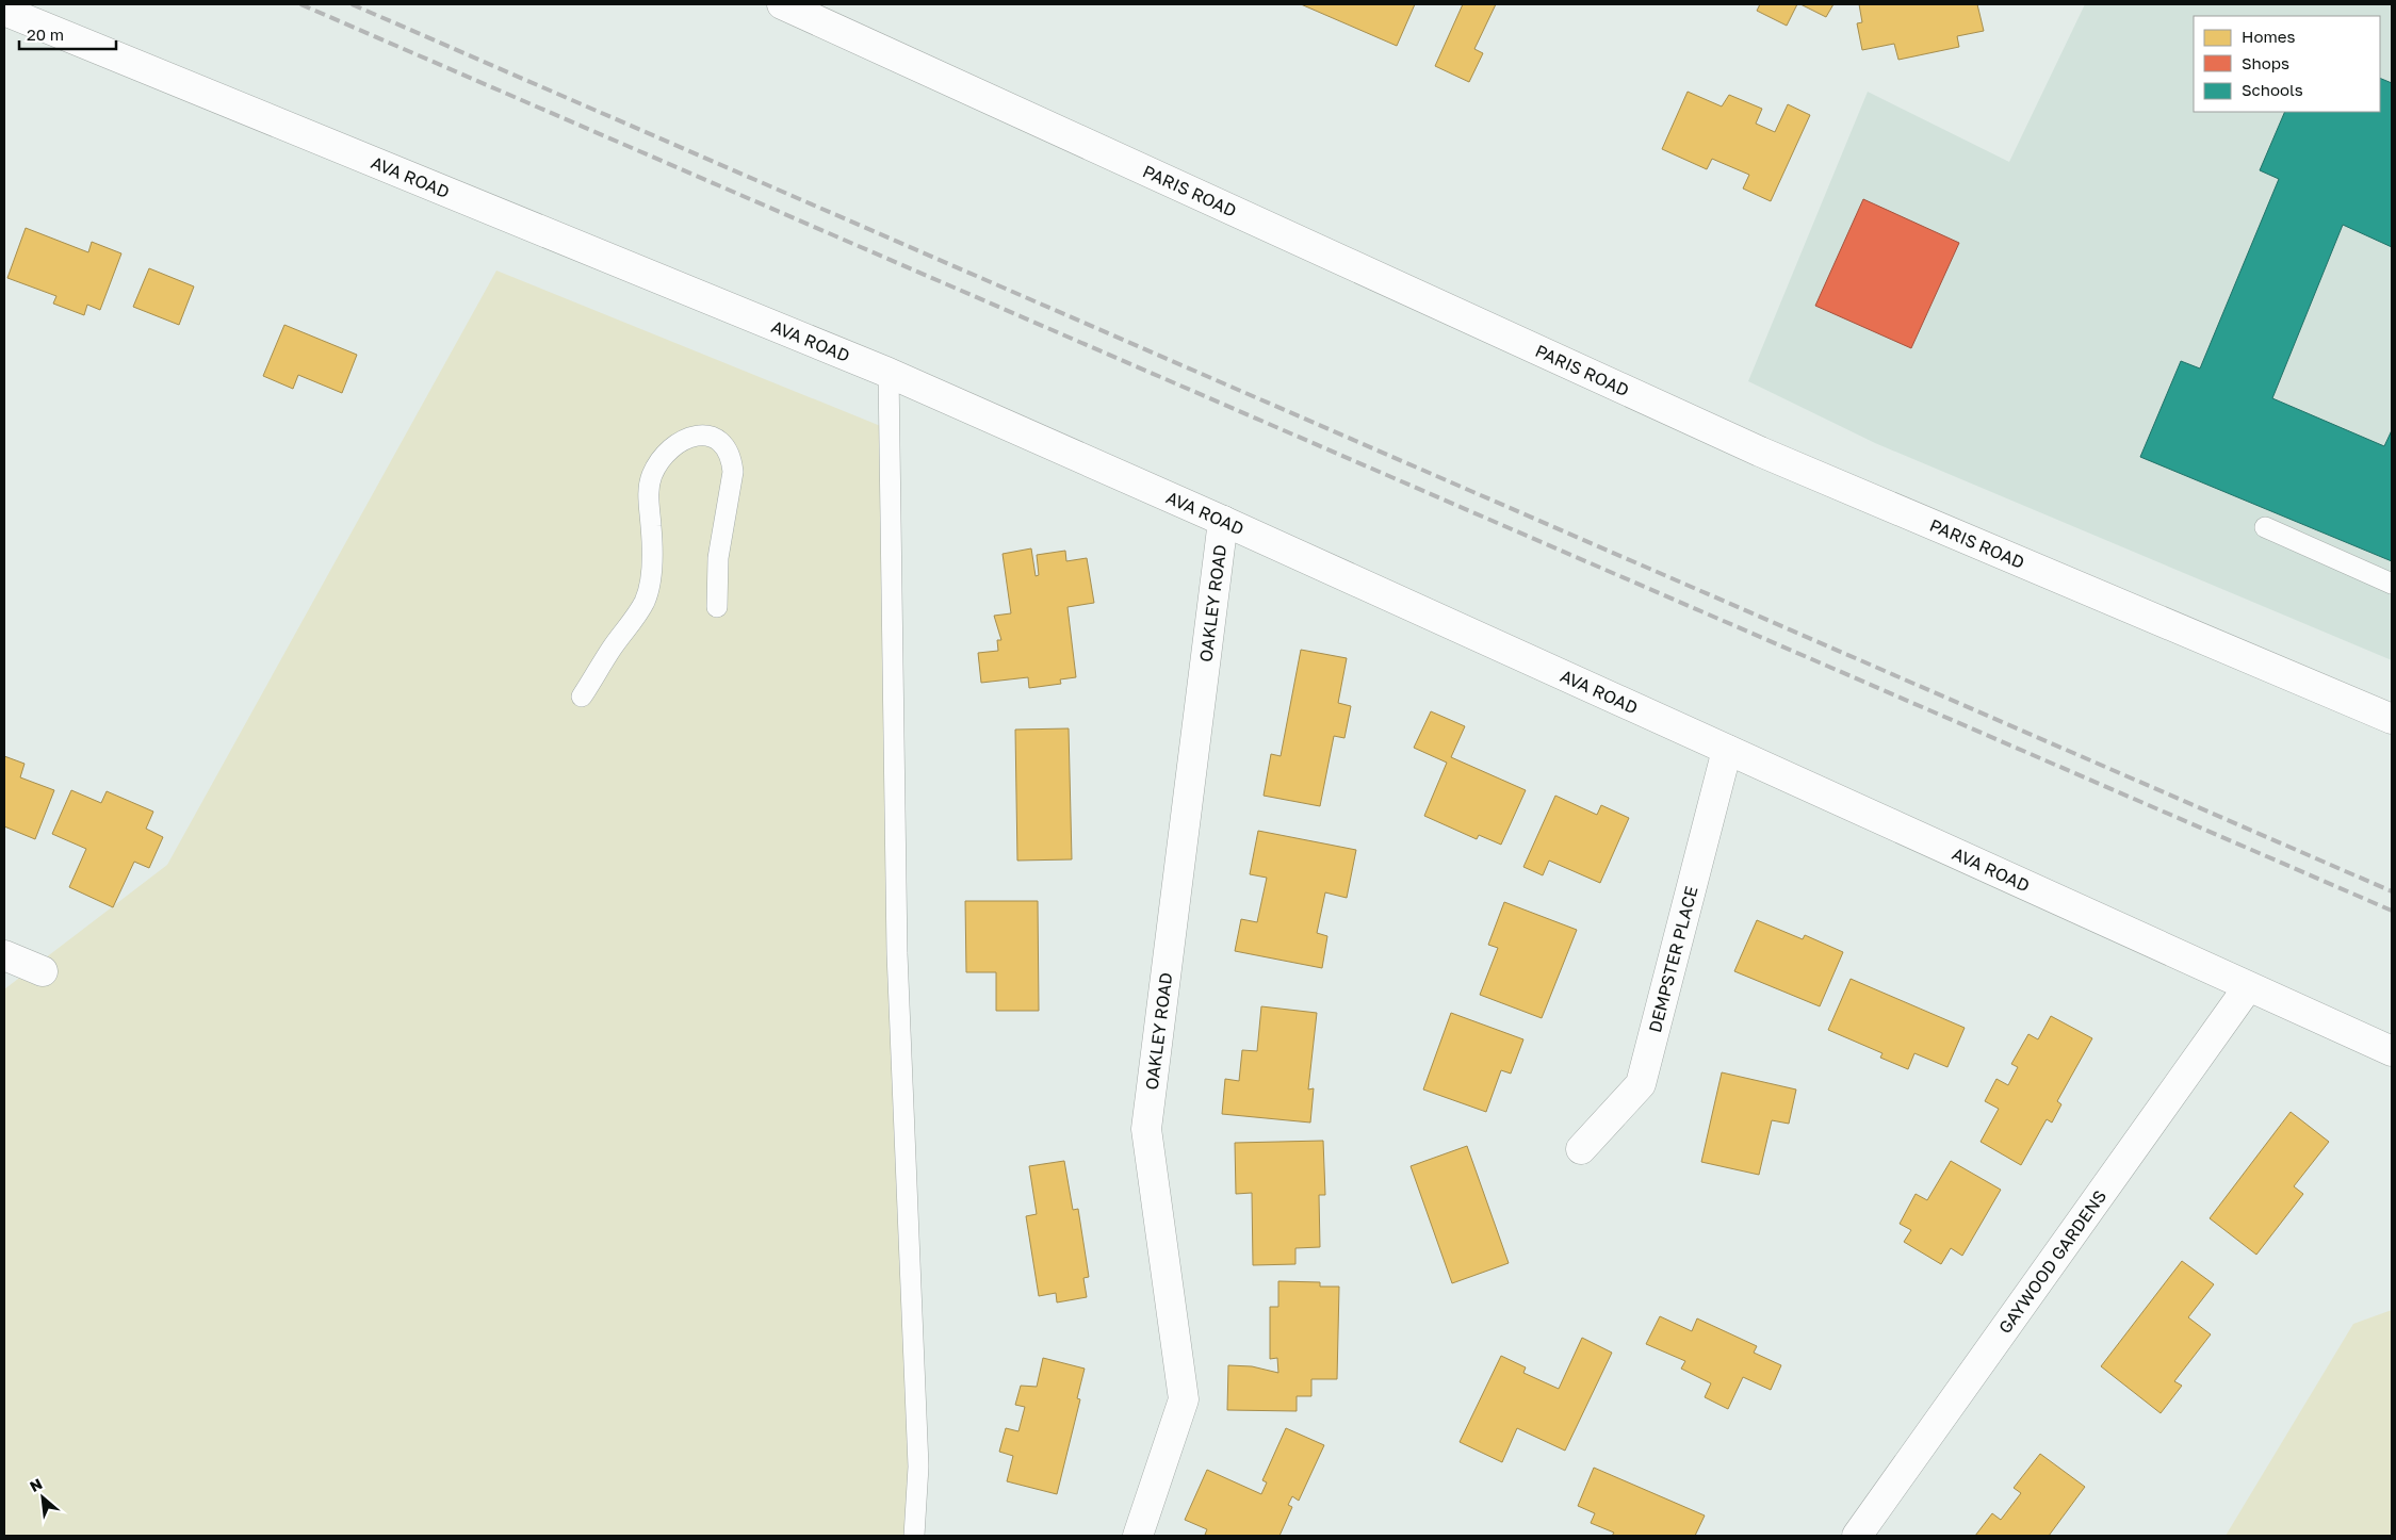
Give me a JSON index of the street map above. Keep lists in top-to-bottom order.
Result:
{
  "streets": {
    "street": [
      "AVA ROAD",
      "PARIS ROAD",
      "OAKLEY ROAD",
      "DEMPSTER PLACE",
      "GAYWOOD GARDENS"
    ]
  },
  "crossings": [
    ["AVA ROAD", "OAKLEY ROAD"],
    ["AVA ROAD", "DEMPSTER PLACE"],
    ["AVA ROAD", "GAYWOOD GARDENS"]
  ],
  "legend": ["Homes", "Shops", "Schools"],
  "scale_bar": "20 m",
  "north": "top left"
}
